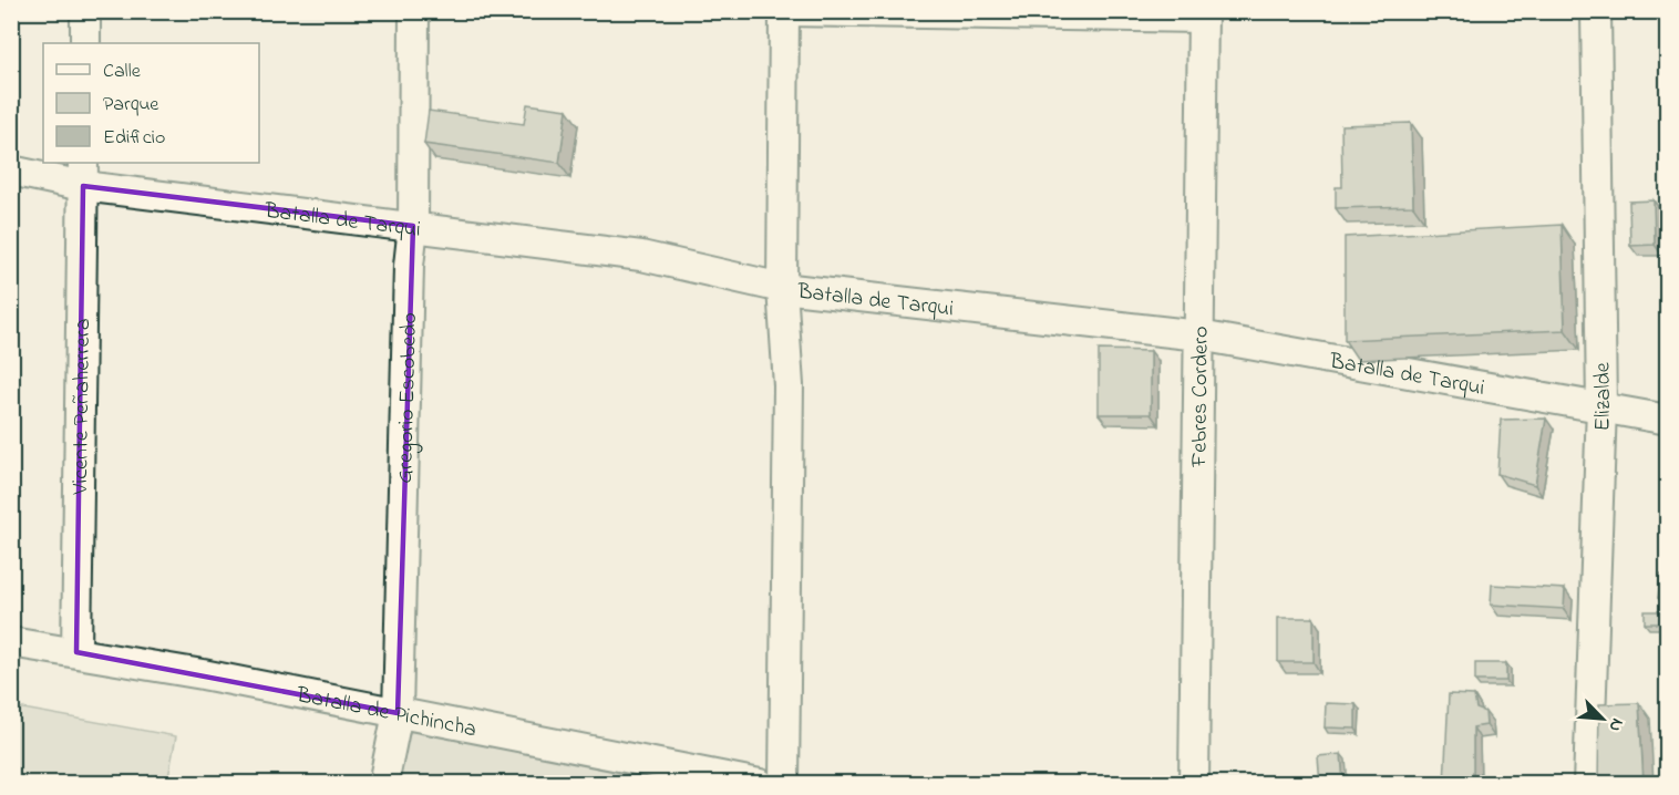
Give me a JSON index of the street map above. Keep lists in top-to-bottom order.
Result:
{
  "streets": {
    "street": [
      "Batalla de Tarqui",
      "Febres Cordero",
      "Elizalde",
      "Gregorio Escobedo",
      "Vicente Peñaherrera",
      "Batalla de Pichincha"
    ]
  },
  "crossings": [
    ["Batalla de Tarqui", "Febres Cordero"],
    ["Batalla de Tarqui", "Elizalde"],
    ["Batalla de Tarqui", "Gregorio Escobedo"],
    ["Batalla de Tarqui", "Vicente Peñaherrera"],
    ["Gregorio Escobedo", "Batalla de Pichincha"],
    ["Vicente Peñaherrera", "Batalla de Pichincha"]
  ],
  "legend": ["Calle", "Parque", "Edificio"],
  "north": "bottom right"
}
